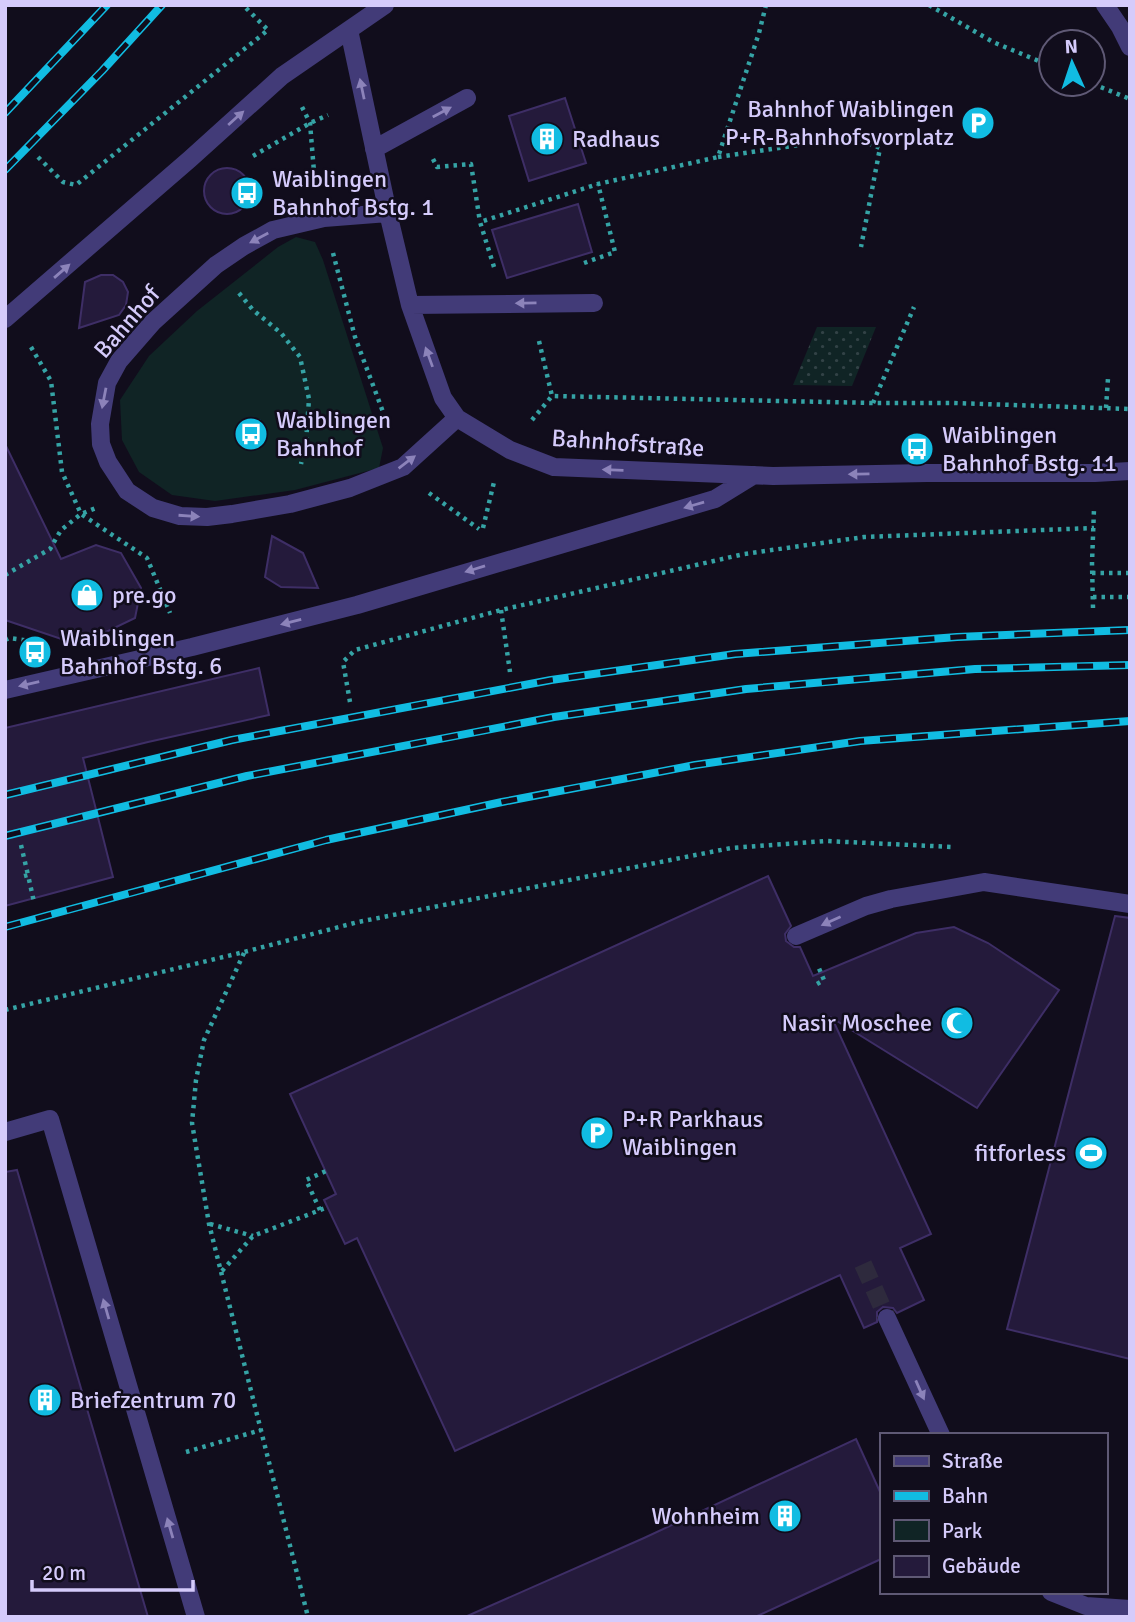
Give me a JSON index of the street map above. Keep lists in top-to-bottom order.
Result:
{
  "streets": {
    "street": ["Bahnhof", "Bahnhofstraße"]
  },
  "crossings": [
    ["Bahnhof", "Bahnhofstraße"]
  ],
  "one_way": ["Bahnhofstraße"],
  "places": {
    "parking": ["Bahnhof Waiblingen P+R-Bahnhofsvorplatz", "P+R Parkhaus Waiblingen"],
    "building": ["Radhaus", "Briefzentrum 70", "Wohnheim"],
    "bus stop": [
      "Waiblingen Bahnhof Bstg. 1",
      "Waiblingen Bahnhof",
      "Waiblingen Bahnhof Bstg. 11",
      "Waiblingen Bahnhof Bstg. 6"
    ],
    "shop": ["pre.go"],
    "mosque": ["Nasir Moschee"],
    "sports": ["fitforless"]
  },
  "legend": [
    "Straße",
    "Bahn",
    "Park",
    "Gebäude"
  ],
  "scale_bar": "20 m",
  "north": "top"
}
